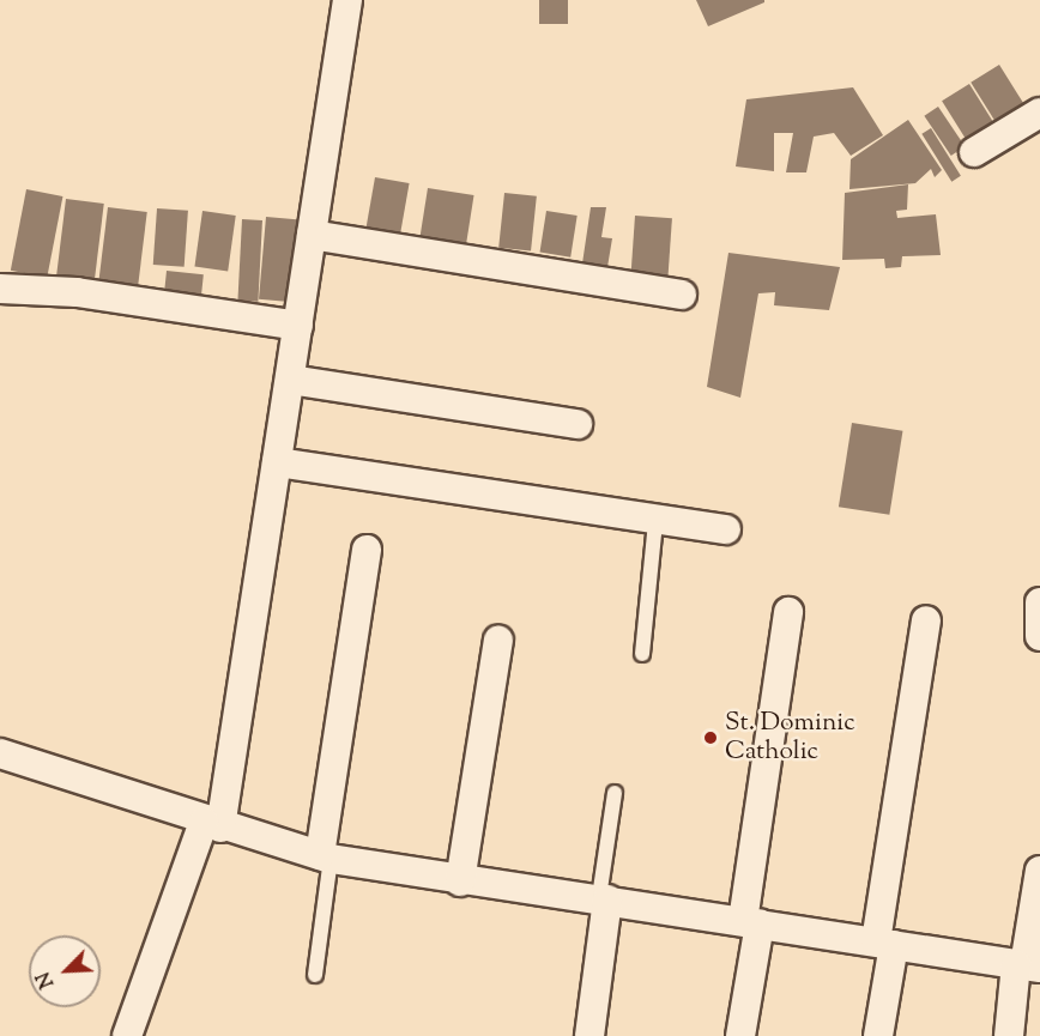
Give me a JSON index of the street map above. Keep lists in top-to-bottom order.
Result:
{
  "places": ["St. Dominic Catholic"],
  "north": "bottom left"
}
